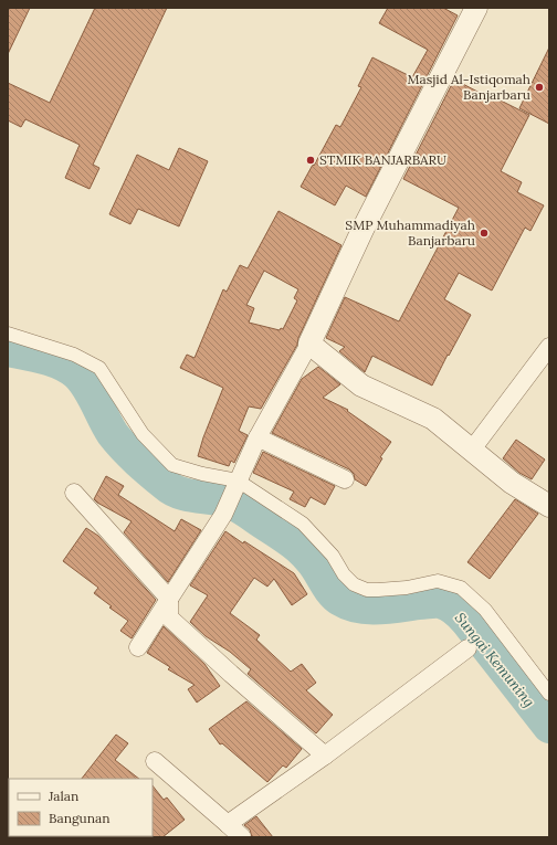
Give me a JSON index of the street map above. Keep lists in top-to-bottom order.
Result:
{
  "water": ["Sungai Kemuning"],
  "places": ["Masjid Al-Istiqomah Banjarbaru", "STMIK BANJARBARU", "SMP Muhammadiyah Banjarbaru"],
  "legend": ["Jalan", "Bangunan"]
}
